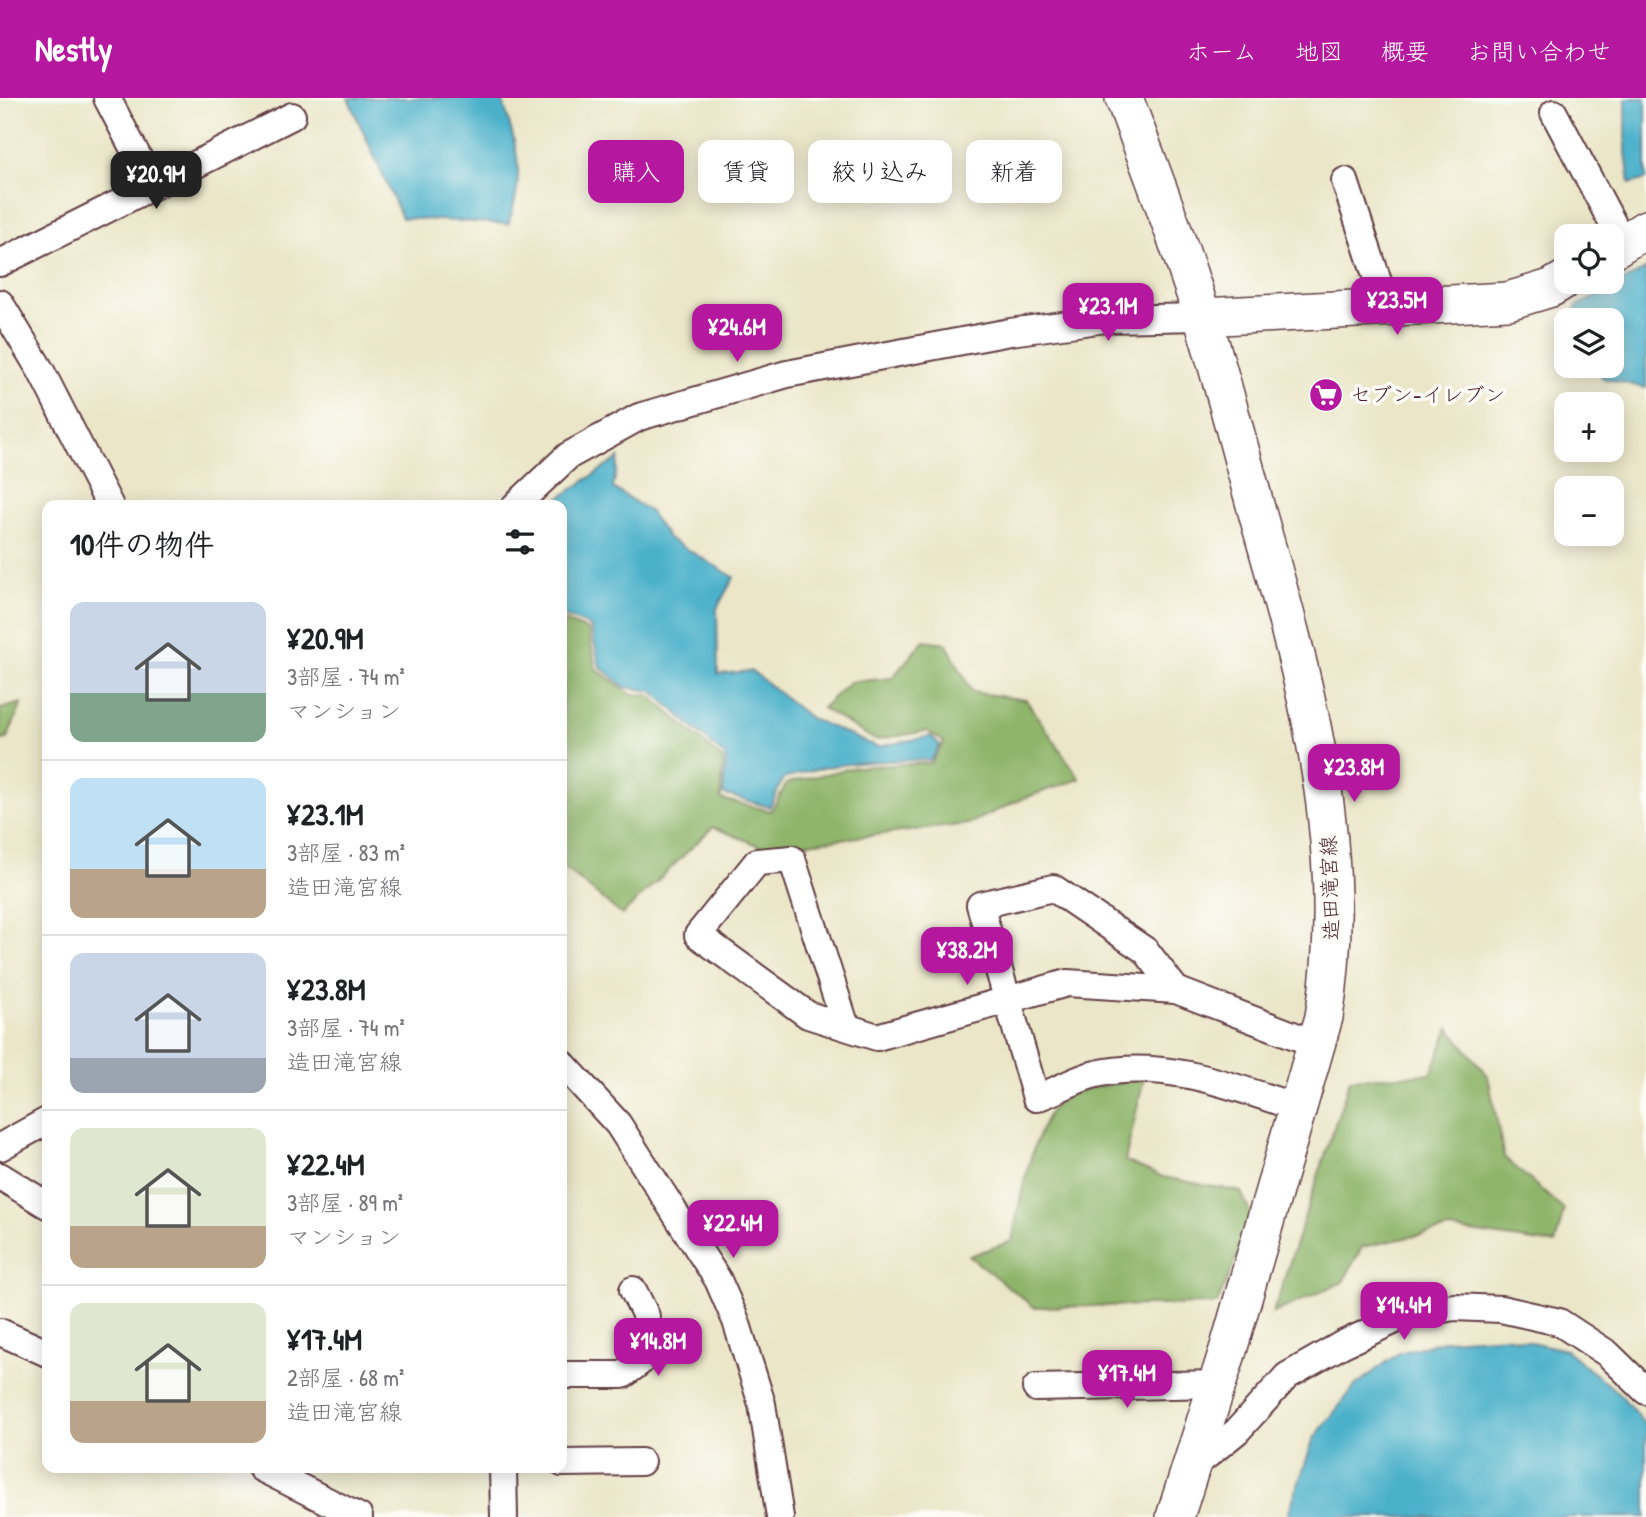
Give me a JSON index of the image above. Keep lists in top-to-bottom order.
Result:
{
  "streets": {
    "main road": ["造田滝宮線"]
  },
  "places": {
    "supermarket": ["セブン-イレブン"]
  },
  "page": {
    "header": "Nestly",
    "nav": [
      "ホーム",
      "地図",
      "概要",
      "お問い合わせ"
    ],
    "chip": [
      "購入",
      "賃貸",
      "絞り込み",
      "新着"
    ],
    "price": [
      "¥20.9M",
      "¥23.5M",
      "¥23.1M",
      "¥24.6M",
      "¥23.8M",
      "¥38.2M",
      "¥22.4M",
      "¥14.4M",
      "¥14.8M",
      "¥17.4M"
    ],
    "map_buttons": ["+", "−"],
    "heading": "10件の物件",
    "list": [
      {
        "name": "¥20.9M",
        "note": "3部屋 · 74 m² · マンション"
      },
      {
        "name": "¥23.1M",
        "note": "3部屋 · 83 m² · 造田滝宮線"
      },
      {
        "name": "¥23.8M",
        "note": "3部屋 · 74 m² · 造田滝宮線"
      },
      {
        "name": "¥22.4M",
        "note": "3部屋 · 89 m² · マンション"
      },
      {
        "name": "¥17.4M",
        "note": "2部屋 · 68 m² · 造田滝宮線"
      }
    ]
  }
}
